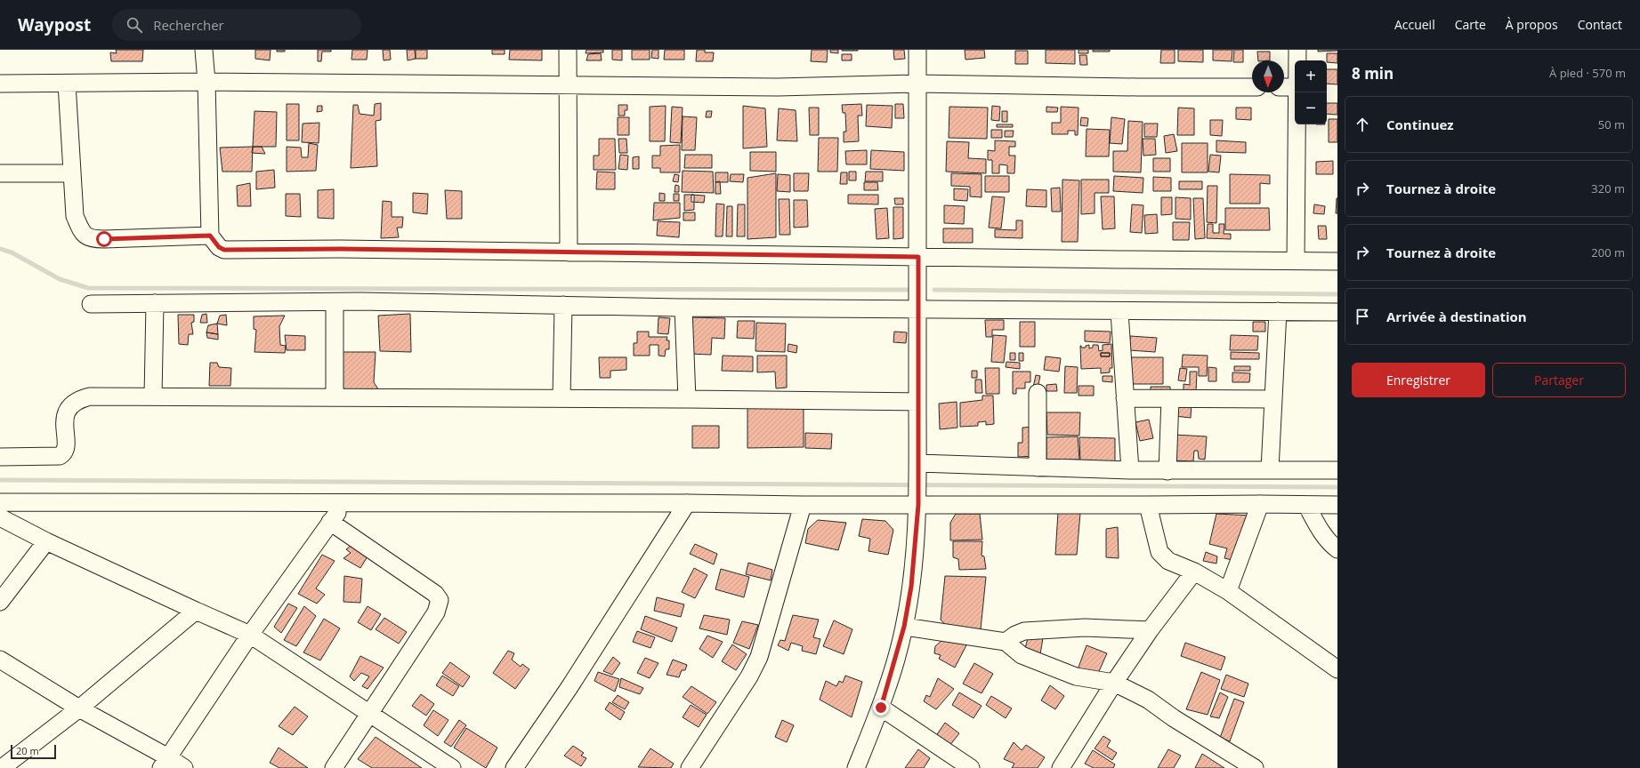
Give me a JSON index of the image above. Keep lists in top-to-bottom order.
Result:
{
  "scale_bar": "20 m",
  "north": "bottom",
  "page": {
    "header": "Waypost",
    "search": "Rechercher",
    "nav": [
      "Accueil",
      "Carte",
      "À propos",
      "Contact"
    ],
    "heading": ["8 min", "À pied · 570 m"],
    "map_buttons": ["+", "−"],
    "list": [
      ["Continuez", "50 m"],
      ["Tournez à droite", "320 m"],
      ["Tournez à droite", "200 m"],
      "Arrivée à destination"
    ],
    "buttons": ["Enregistrer", "Partager"],
    "scale": "20 m"
  }
}
